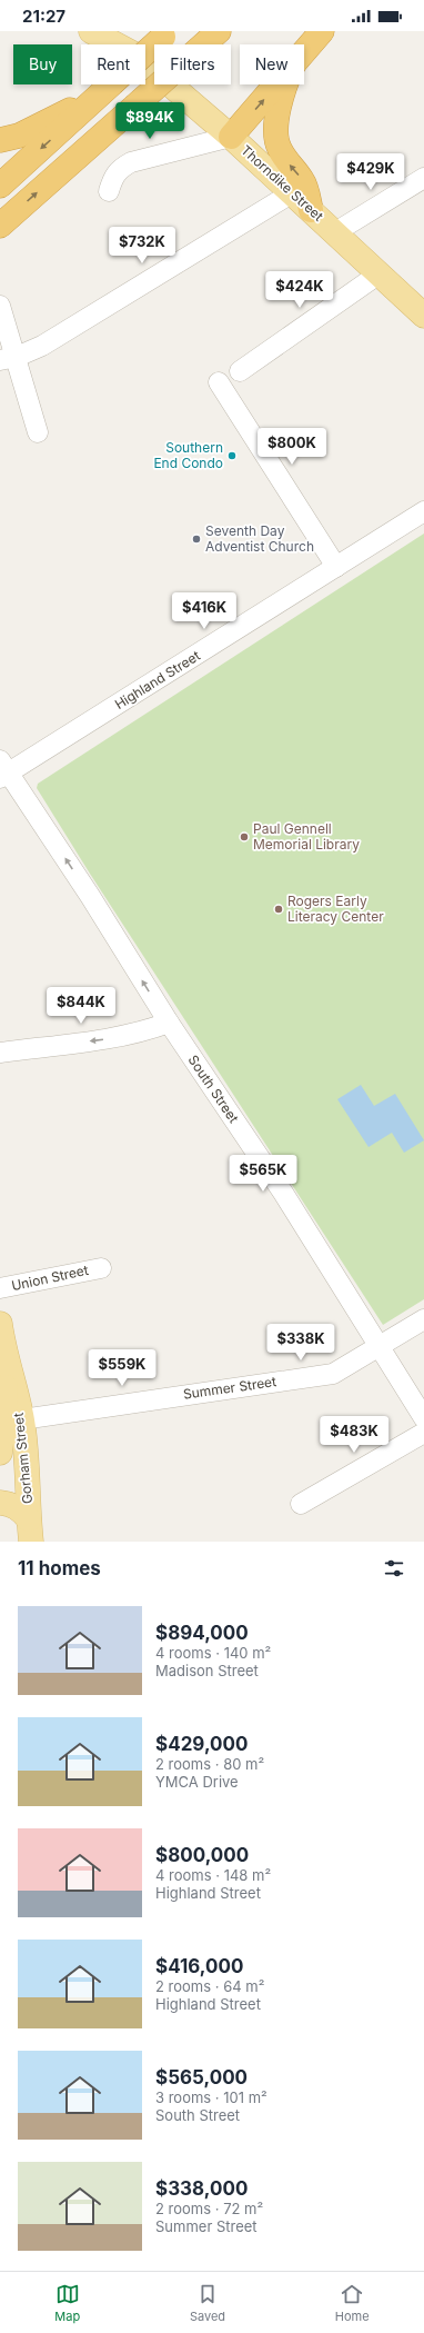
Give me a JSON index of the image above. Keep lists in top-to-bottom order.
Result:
{
  "streets": {
    "main road": ["Thorndike Street", "Gorham Street"],
    "street": [
      "Highland Street",
      "South Street",
      "Union Street",
      "Summer Street"
    ]
  },
  "crossings": [
    ["Highland Street", "South Street"],
    ["South Street", "Summer Street"],
    ["Summer Street", "Gorham Street"]
  ],
  "one_way": ["South Street"],
  "places": [
    "Southern End Condo",
    "Seventh Day Adventist Church",
    "Paul Gennell Memorial Library",
    "Rogers Early Literacy Center"
  ],
  "page": {
    "status": "21:27",
    "chip": [
      "Buy",
      "Rent",
      "Filters",
      "New"
    ],
    "price": [
      "$894K",
      "$429K",
      "$732K",
      "$424K",
      "$800K",
      "$416K",
      "$844K",
      "$565K",
      "$338K",
      "$559K",
      "$483K"
    ],
    "heading": "11 homes",
    "list": [
      {
        "name": "$894,000",
        "note": "4 rooms · 140 m² · Madison Street"
      },
      {
        "name": "$429,000",
        "note": "2 rooms · 80 m² · YMCA Drive"
      },
      {
        "name": "$800,000",
        "note": "4 rooms · 148 m² · Highland Street"
      },
      {
        "name": "$416,000",
        "note": "2 rooms · 64 m² · Highland Street"
      },
      {
        "name": "$565,000",
        "note": "3 rooms · 101 m² · South Street"
      },
      {
        "name": "$338,000",
        "note": "2 rooms · 72 m² · Summer Street"
      }
    ],
    "tabs": ["Map", "Saved", "Home"]
  }
}
